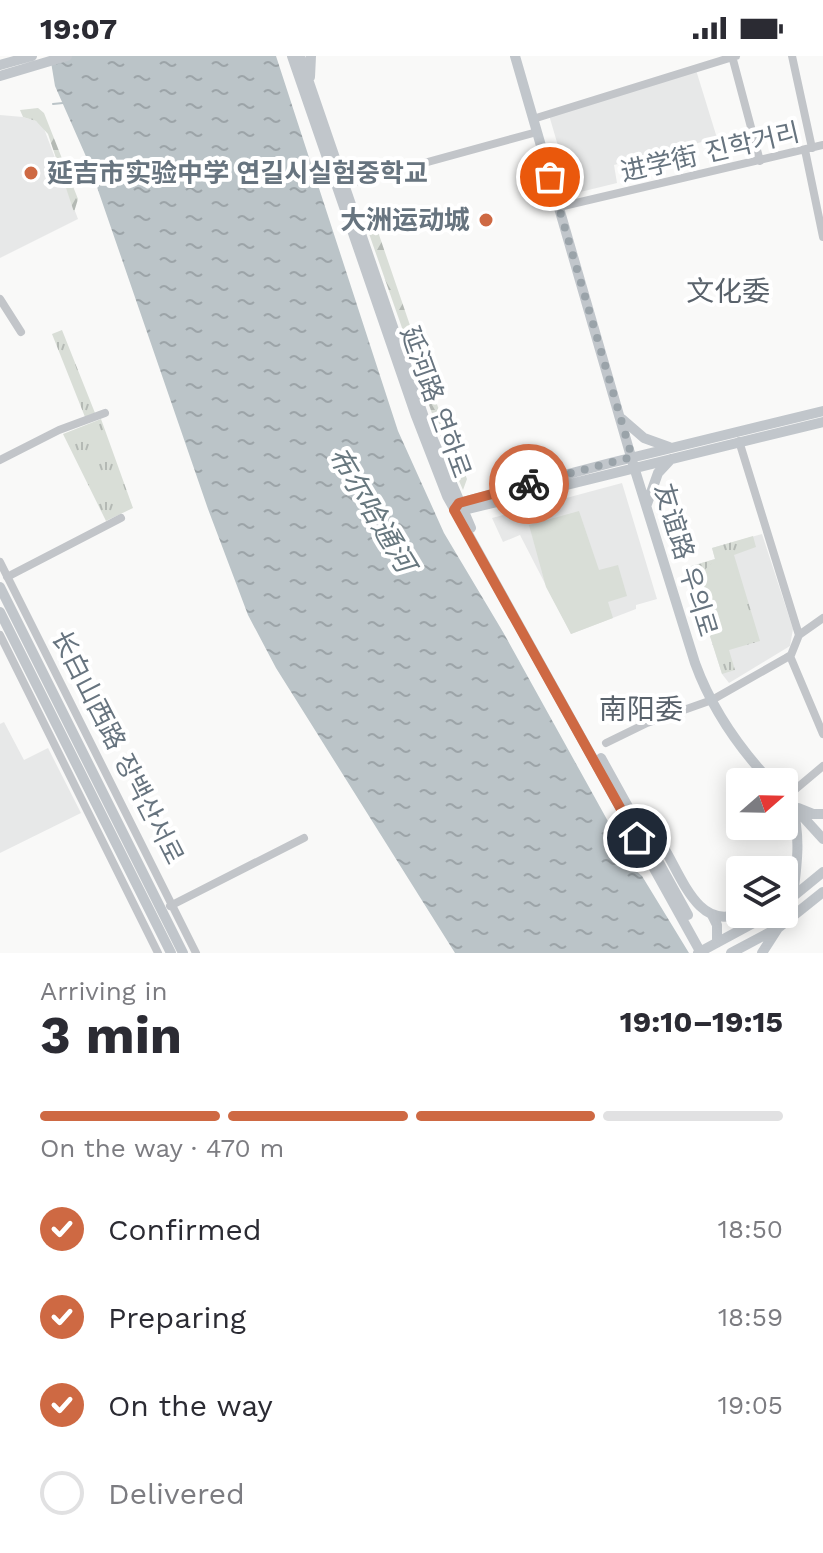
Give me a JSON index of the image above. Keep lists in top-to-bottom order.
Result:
{
  "streets": {
    "main road": ["延河路 연하로", "友谊路 우의로", "长白山西路 장백산서로"],
    "street": ["进学街 진학거리"]
  },
  "crossings": [
    ["进学街 진학거리", "友谊路 우의로"]
  ],
  "districts": ["文化委", "南阳委"],
  "water": ["布尔哈通河"],
  "places": ["延吉市实验中学 연길시실험중학교", "大洲运动城"],
  "north": "right",
  "page": {
    "status": "19:07",
    "heading": ["3 min", "Arriving in", "19:10–19:15"],
    "bar": "On the way · 470 m",
    "list": [
      ["Confirmed", "18:50"],
      ["Preparing", "18:59"],
      ["On the way", "19:05"],
      "Delivered"
    ]
  }
}
